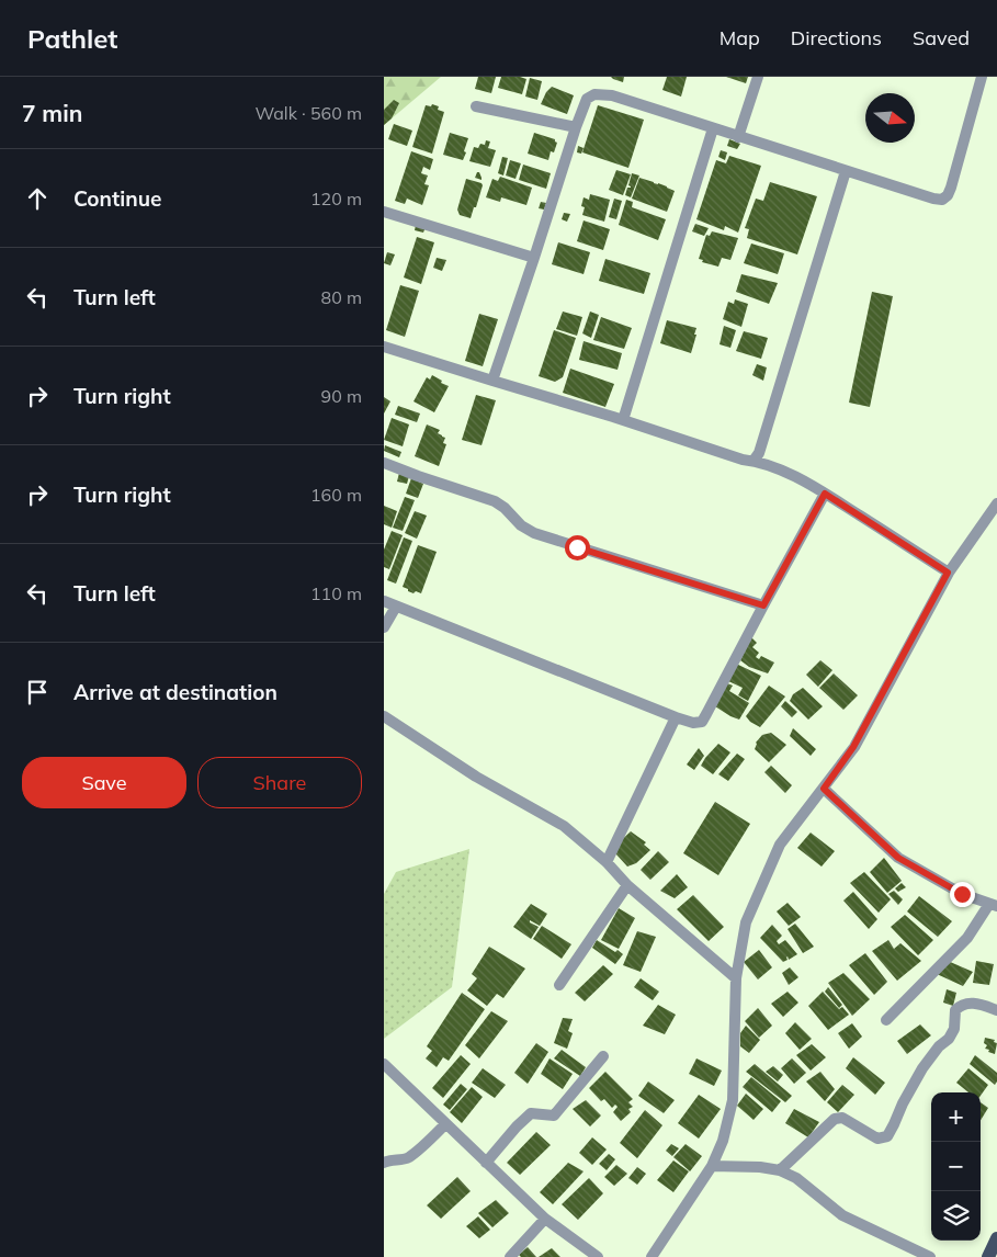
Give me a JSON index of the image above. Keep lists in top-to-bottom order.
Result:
{
  "north": "right",
  "page": {
    "header": "Pathlet",
    "nav": ["Map", "Directions", "Saved"],
    "heading": ["7 min", "Walk · 560 m"],
    "list": [
      ["Continue", "120 m"],
      ["Turn left", "80 m"],
      ["Turn right", "90 m"],
      ["Turn right", "160 m"],
      ["Turn left", "110 m"],
      "Arrive at destination"
    ],
    "buttons": ["Save", "Share"],
    "map_buttons": ["+", "−"]
  }
}
